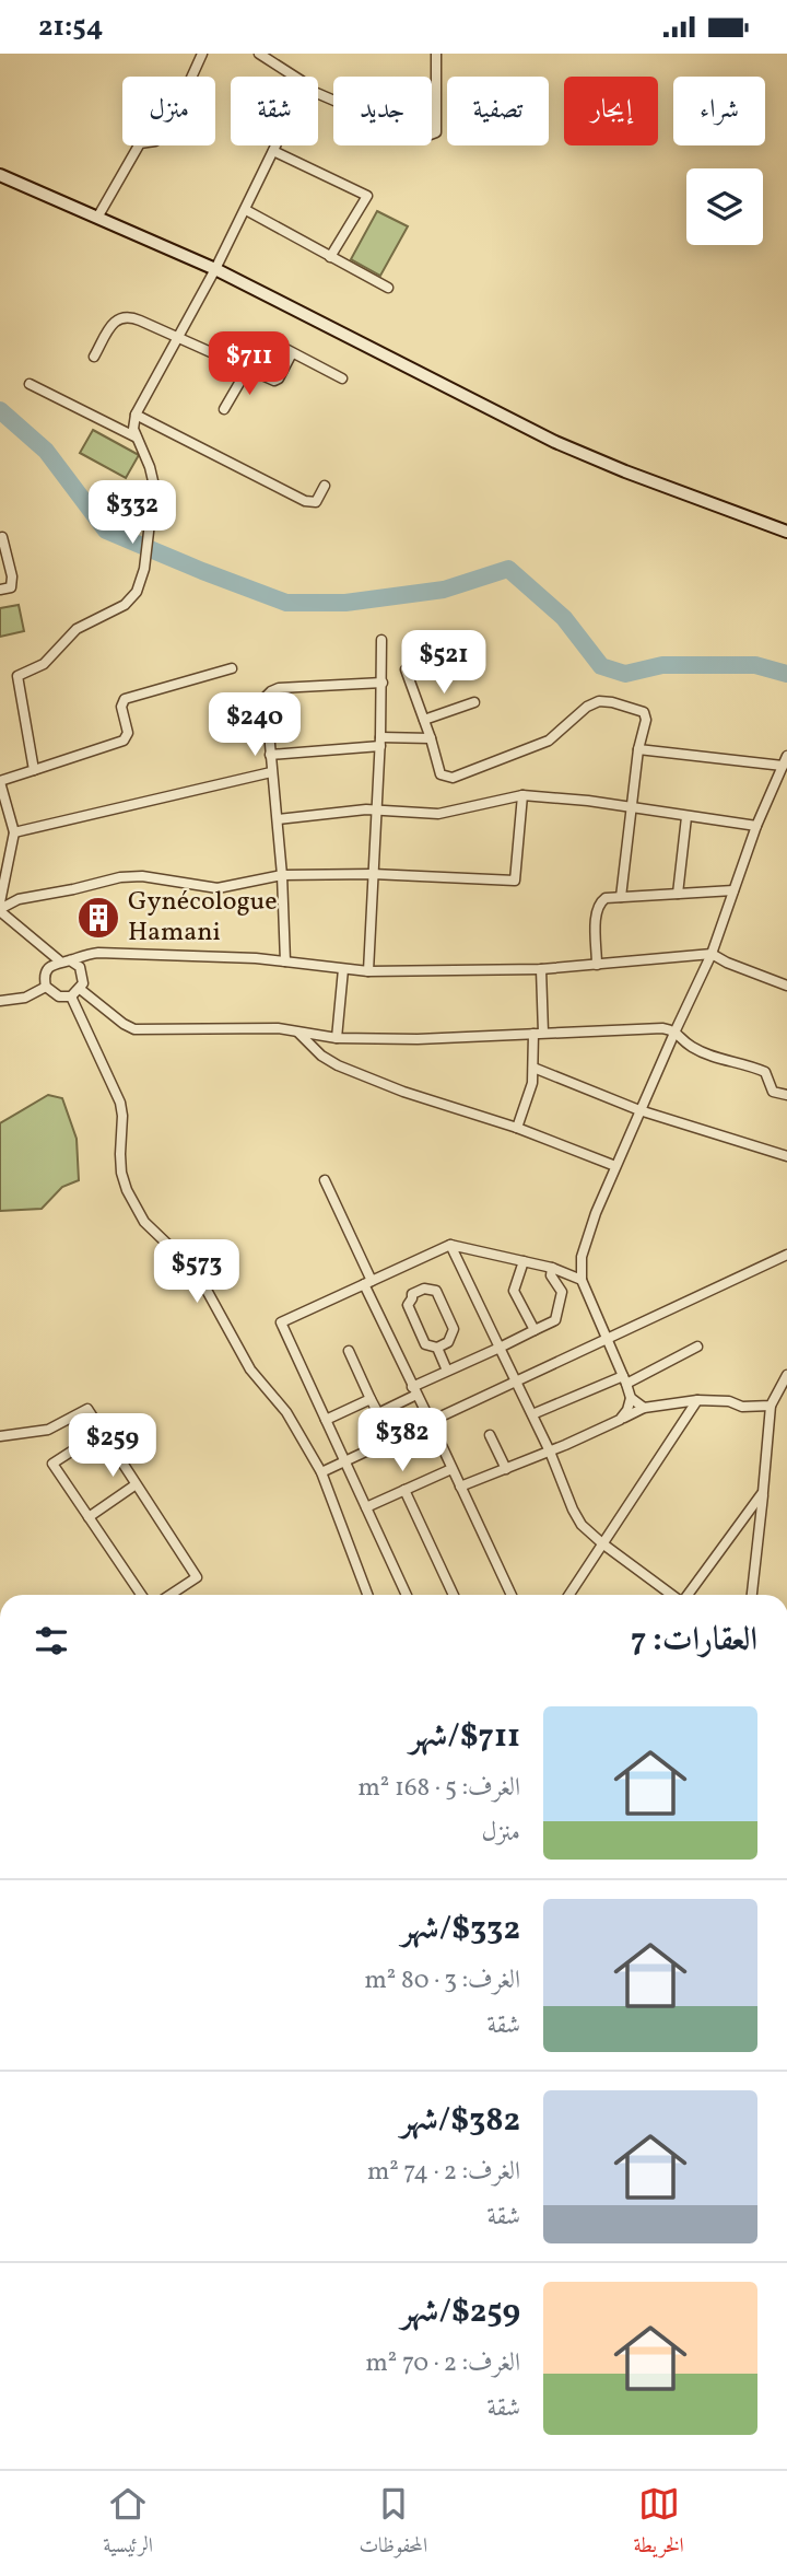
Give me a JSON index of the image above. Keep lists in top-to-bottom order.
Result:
{
  "places": {
    "building": ["Gynécologue Hamani"]
  },
  "page": {
    "status": "21:54",
    "chip": [
      "شراء",
      "إيجار",
      "تصفية",
      "جديد",
      "شقة",
      "منزل"
    ],
    "price": [
      "$711",
      "$332",
      "$521",
      "$240",
      "$573",
      "$382",
      "$259"
    ],
    "heading": "العقارات: 7",
    "list": [
      {
        "name": "$711/شهر",
        "note": "الغرف: 5 · 168 m² · منزل"
      },
      {
        "name": "$332/شهر",
        "note": "الغرف: 3 · 80 m² · شقة"
      },
      {
        "name": "$382/شهر",
        "note": "الغرف: 2 · 74 m² · شقة"
      },
      {
        "name": "$259/شهر",
        "note": "الغرف: 2 · 70 m² · شقة"
      }
    ],
    "tabs": ["الخريطة", "المحفوظات", "الرئيسية"]
  }
}
